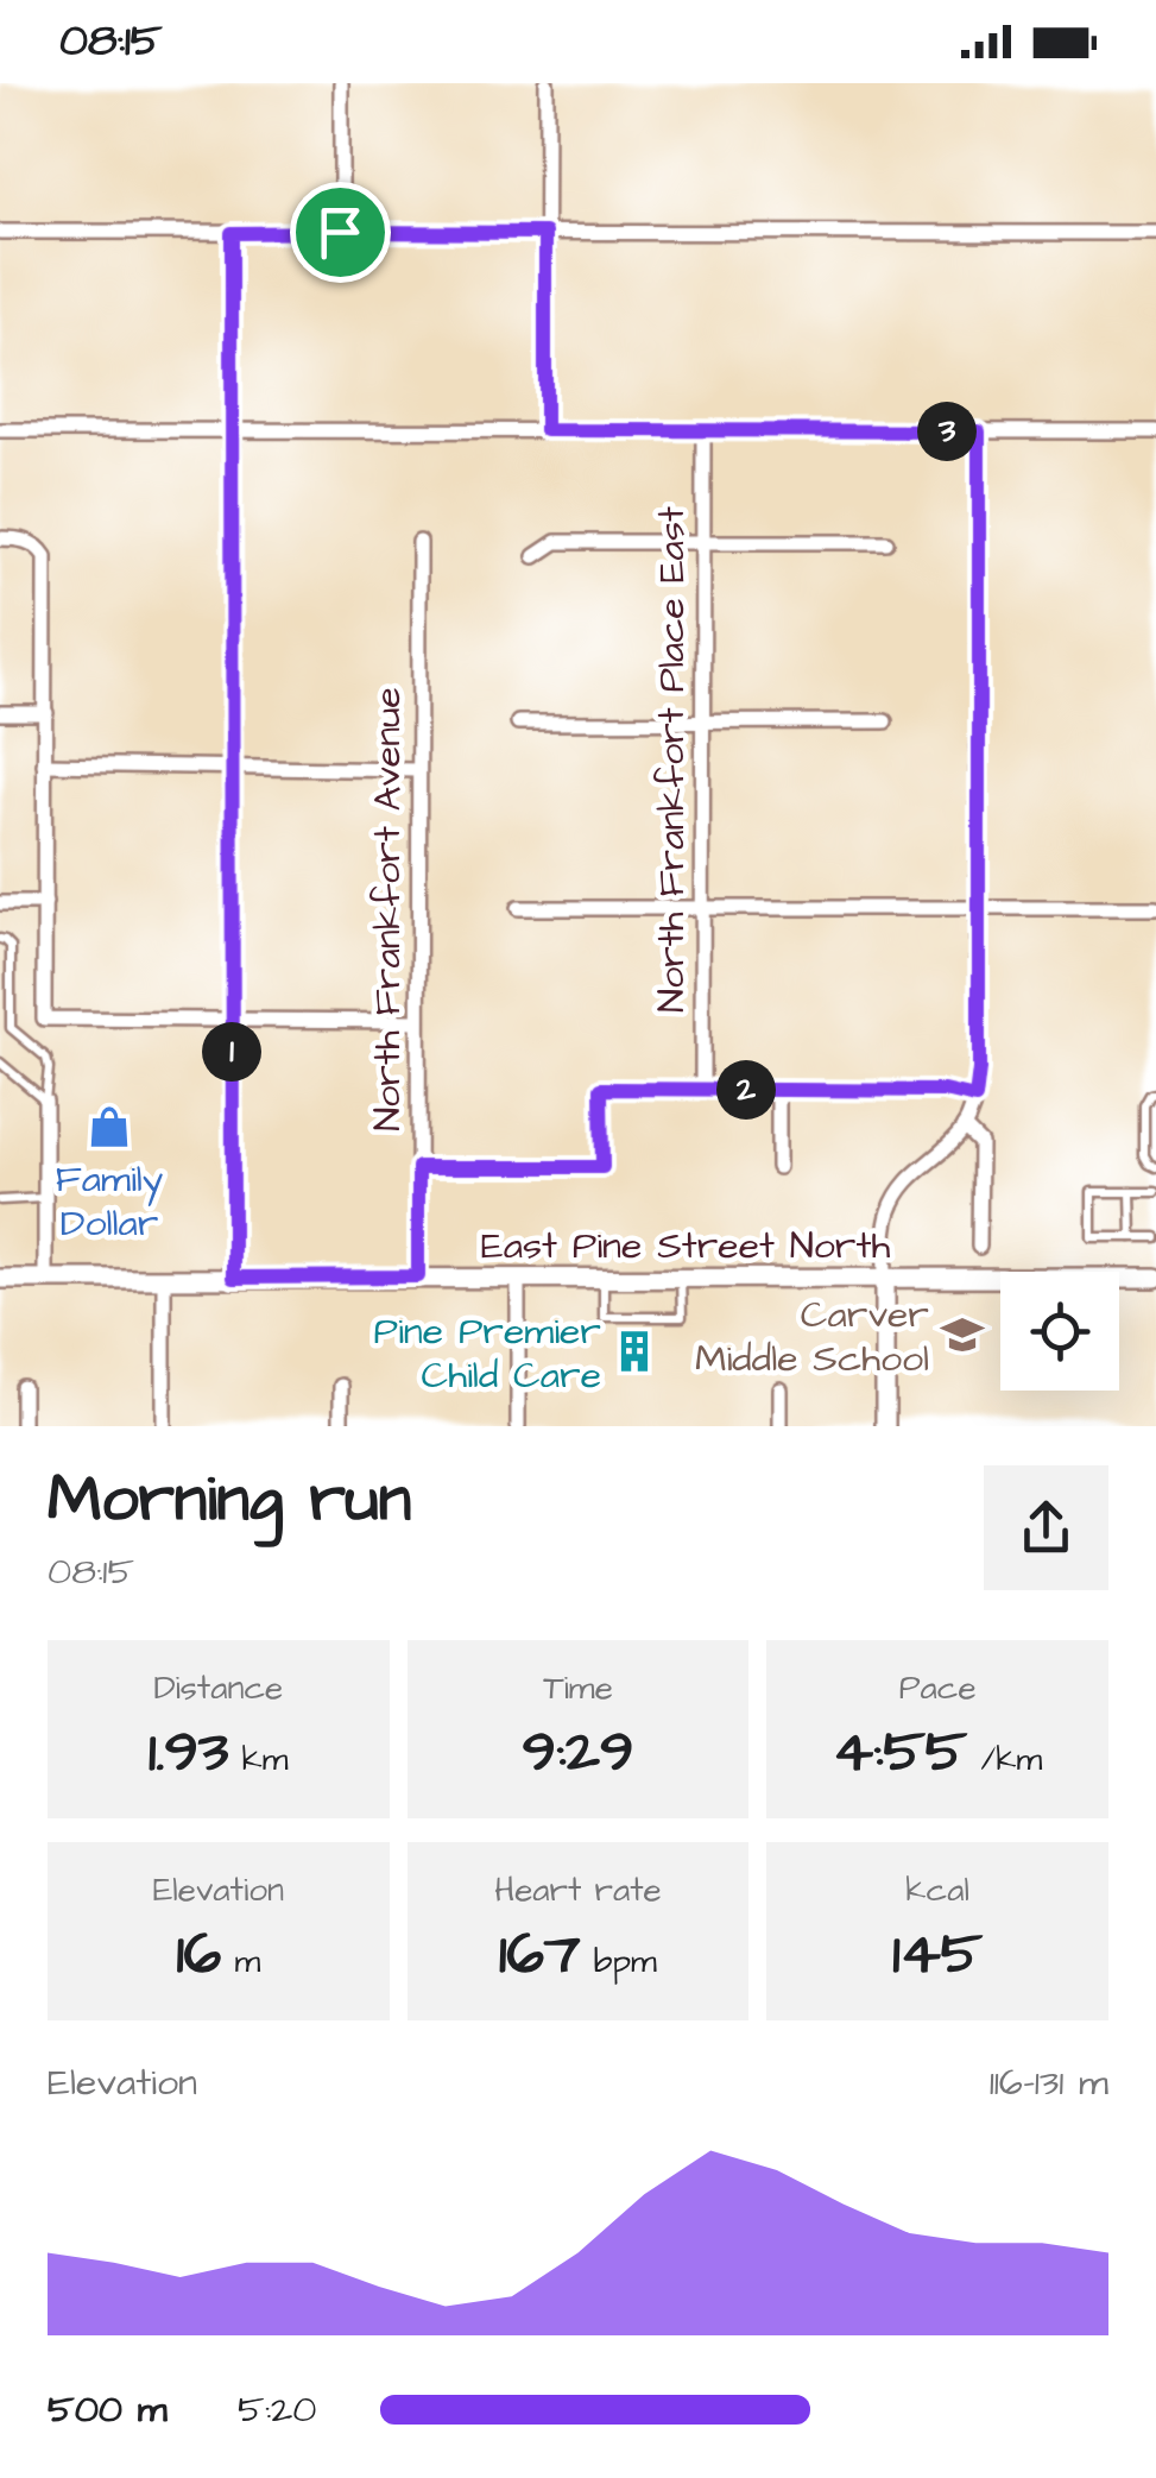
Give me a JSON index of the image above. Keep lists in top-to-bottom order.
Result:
{
  "streets": {
    "main road": ["East Pine Street North"],
    "street": ["North Frankfort Place East", "North Frankfort Avenue"]
  },
  "crossings": [
    ["North Frankfort Avenue", "East Pine Street North"]
  ],
  "places": {
    "shop": ["Family Dollar"],
    "school or university": ["Carver Middle School"],
    "building": ["Pine Premier Child Care"]
  },
  "page": {
    "status": "08:15",
    "pins": ["3", "1", "2"],
    "heading": ["Morning run", "08:15"],
    "stats": [
      ["Distance", "1.93 km"],
      ["Time", "9:29"],
      ["Pace", "4:55 /km"],
      ["Elevation", "16 m"],
      ["Heart rate", "167 bpm"],
      ["kcal", "145"]
    ],
    "chart": ["Elevation", "116–131 m"],
    "list": [
      {
        "name": "500 m",
        "note": "5:20"
      }
    ]
  }
}
